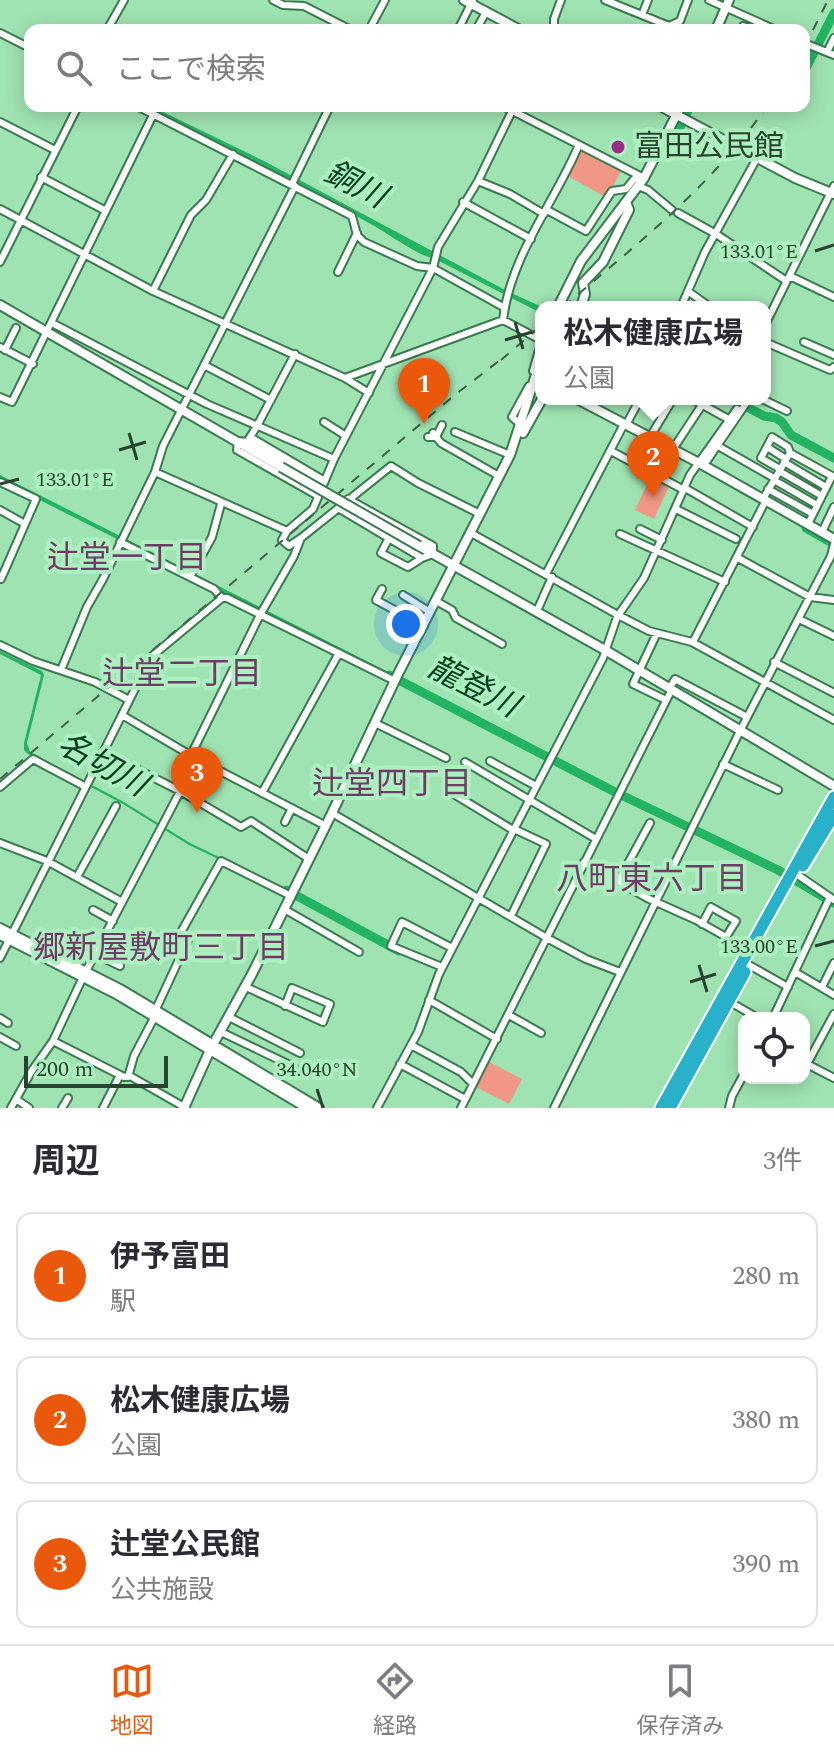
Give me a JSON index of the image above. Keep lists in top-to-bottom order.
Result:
{
  "districts": [
    "辻堂一丁目",
    "辻堂二丁目",
    "辻堂四丁目",
    "八町東六丁目",
    "郷新屋敷町三丁目"
  ],
  "water": ["銅川", "龍登川", "名切川"],
  "places": ["富田公民館"],
  "scale_bar": "200 m",
  "page": {
    "search": "ここで検索",
    "popup": ["松木健康広場", "公園"],
    "pins": ["1", "2", "3"],
    "scale": "200 m",
    "heading": ["周辺", "3件"],
    "list": [
      {
        "mark": "1",
        "name": "伊予富田",
        "note": "駅",
        "value": "280 m"
      },
      {
        "mark": "2",
        "name": "松木健康広場",
        "note": "公園",
        "value": "380 m"
      },
      {
        "mark": "3",
        "name": "辻堂公民館",
        "note": "公共施設",
        "value": "390 m"
      }
    ],
    "nav": ["地図", "経路", "保存済み"]
  },
  "coordinates": ["133.01°E", "133.00°E", "34.040°N"]
}
